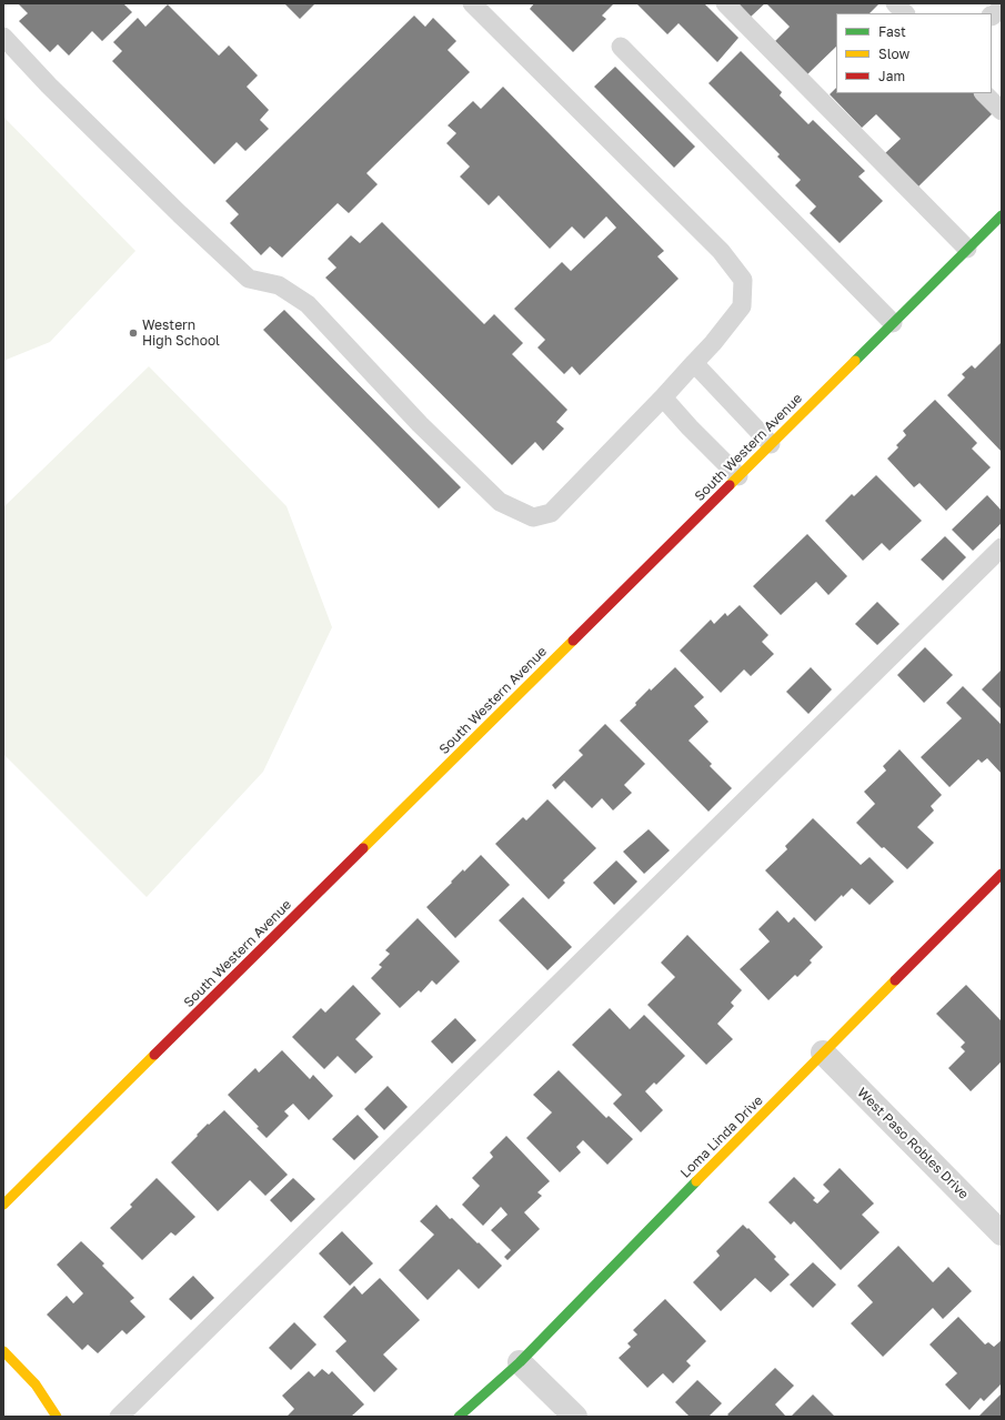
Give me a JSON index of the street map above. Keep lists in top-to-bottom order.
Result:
{
  "streets": {
    "street": ["South Western Avenue", "Loma Linda Drive", "West Paso Robles Drive"]
  },
  "crossings": [
    ["Loma Linda Drive", "West Paso Robles Drive"]
  ],
  "places": ["Western High School"],
  "legend": ["Fast", "Slow", "Jam"]
}
